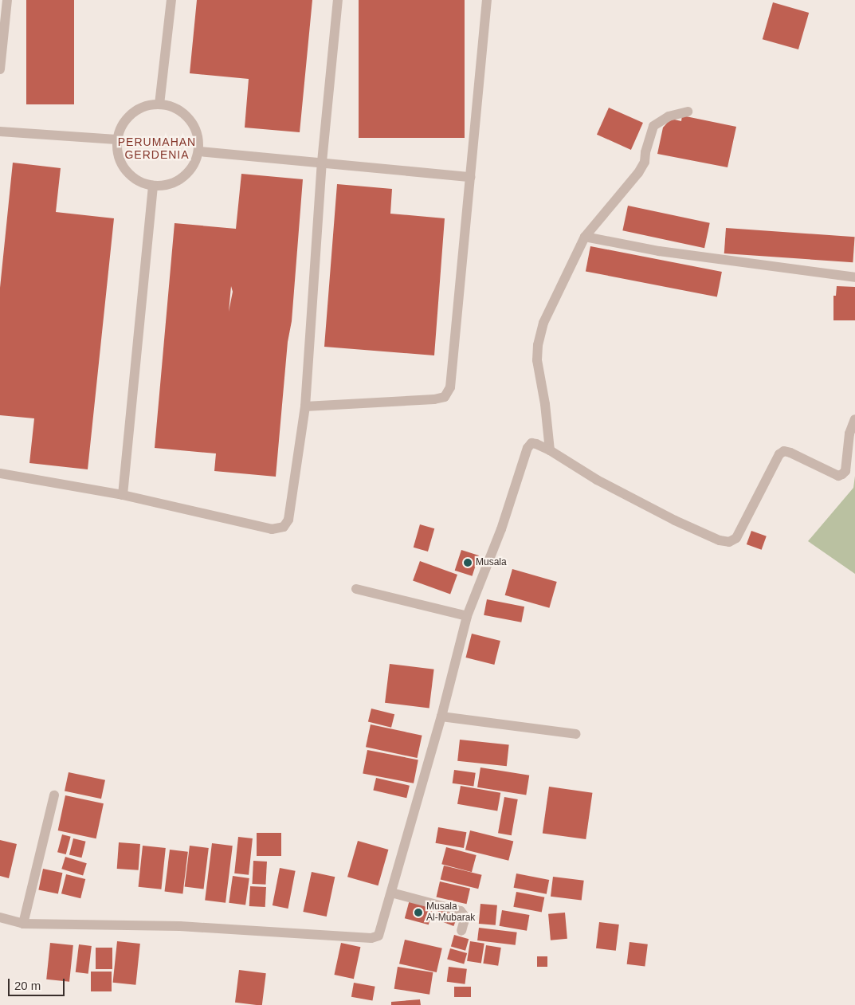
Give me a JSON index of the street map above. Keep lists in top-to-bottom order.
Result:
{
  "districts": ["PERUMAHAN GERDENIA"],
  "places": ["Musala", "Musala Al-Mubarak"],
  "scale_bar": "20 m"
}
